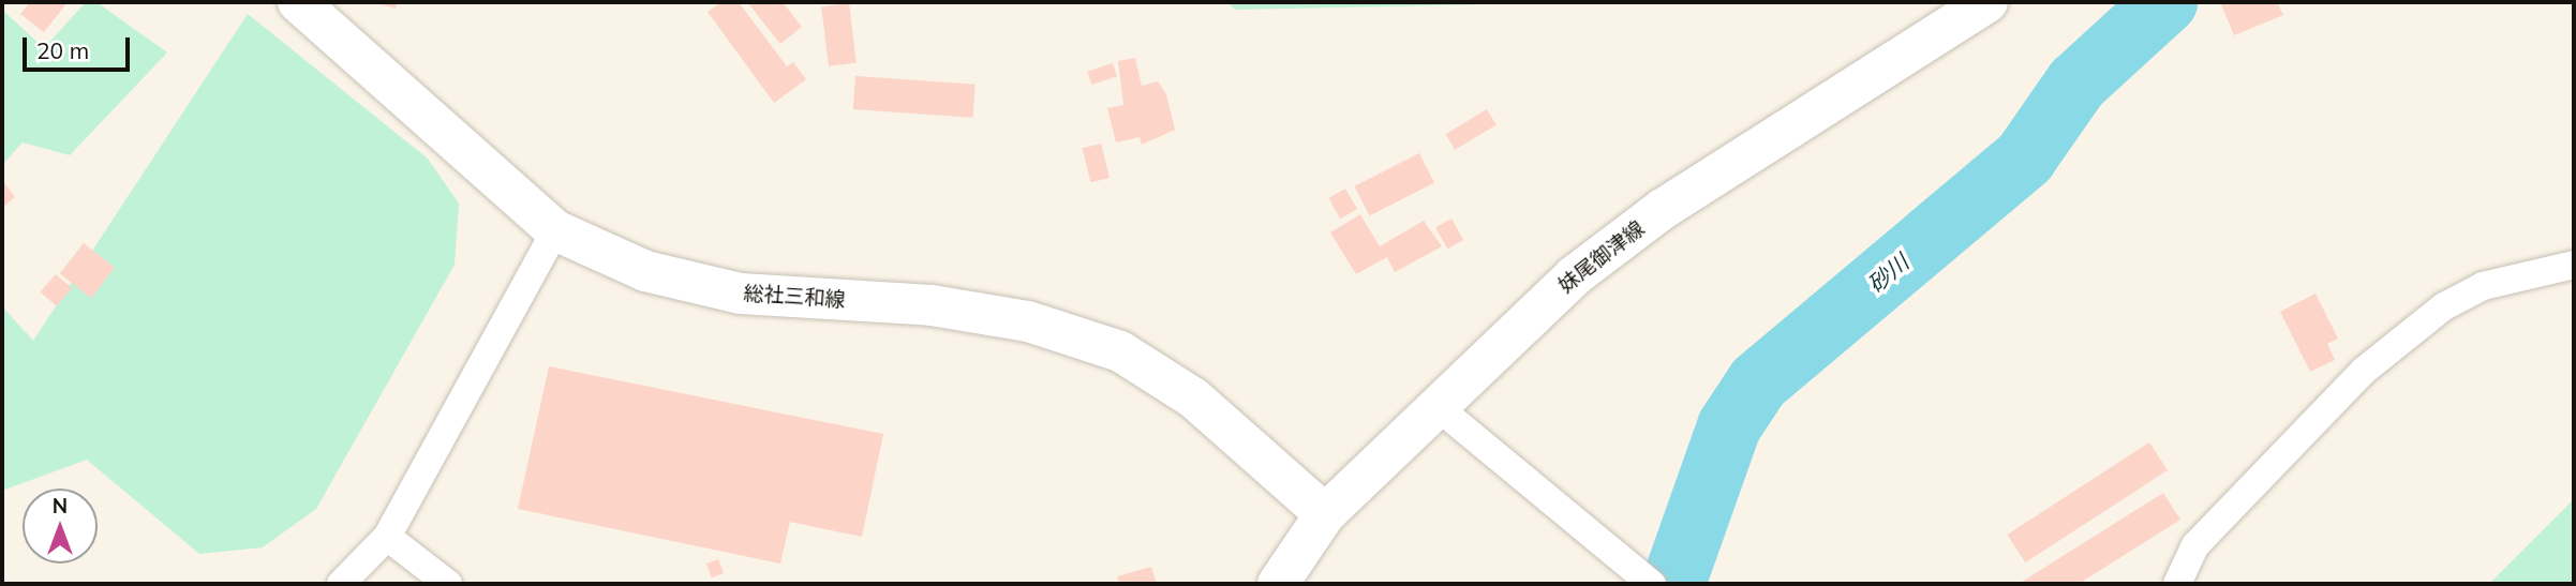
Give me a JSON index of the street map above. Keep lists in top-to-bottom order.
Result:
{
  "streets": {
    "main road": ["妹尾御津線", "総社三和線"]
  },
  "crossings": [
    ["妹尾御津線", "総社三和線"]
  ],
  "water": ["砂川"],
  "scale_bar": "20 m",
  "north": "top"
}
